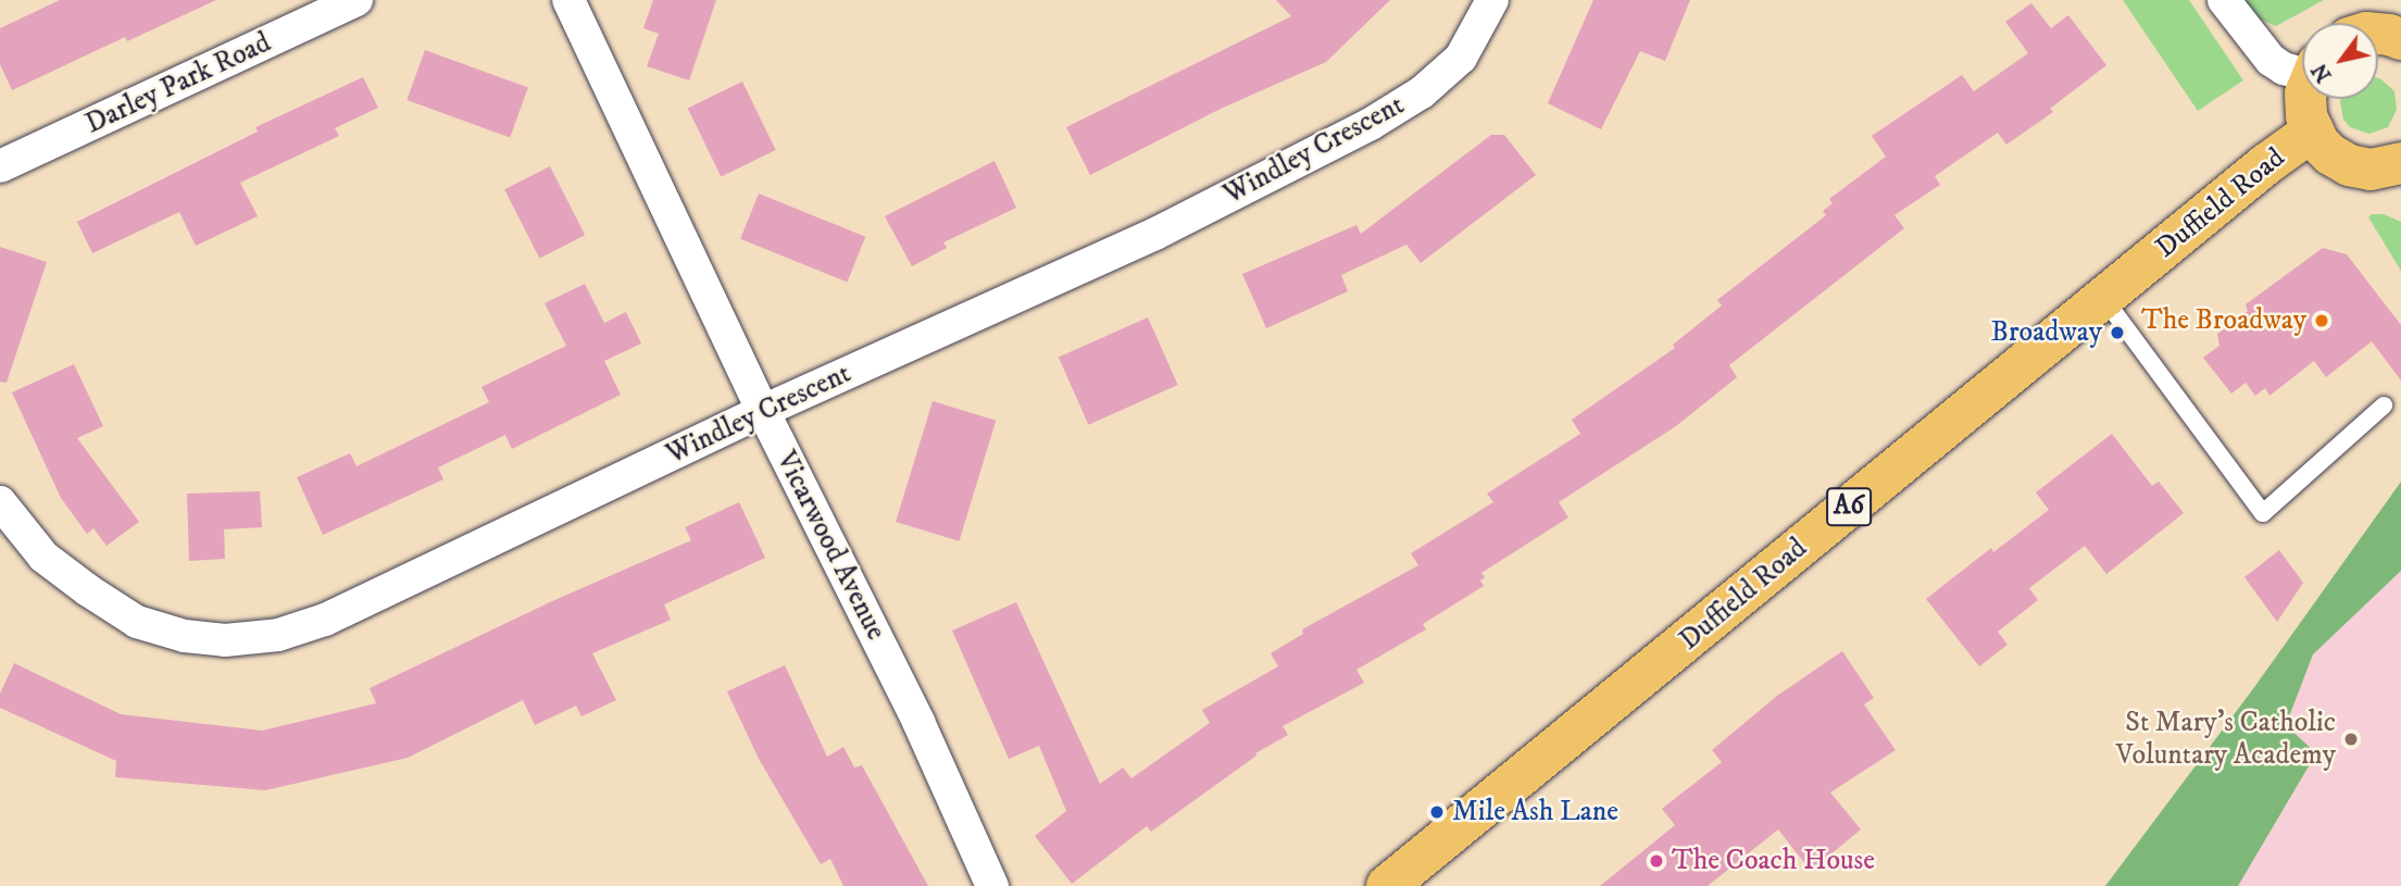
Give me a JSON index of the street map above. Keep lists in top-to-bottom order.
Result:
{
  "streets": {
    "main road": ["Duffield Road", "A6"],
    "street": ["Darley Park Road", "Windley Crescent", "Vicarwood Avenue"]
  },
  "crossings": [
    ["Windley Crescent", "Vicarwood Avenue"]
  ],
  "places": [
    "The Broadway",
    "Broadway",
    "St Mary's Catholic Voluntary Academy",
    "Mile Ash Lane",
    "The Coach House"
  ],
  "north": "bottom left"
}
